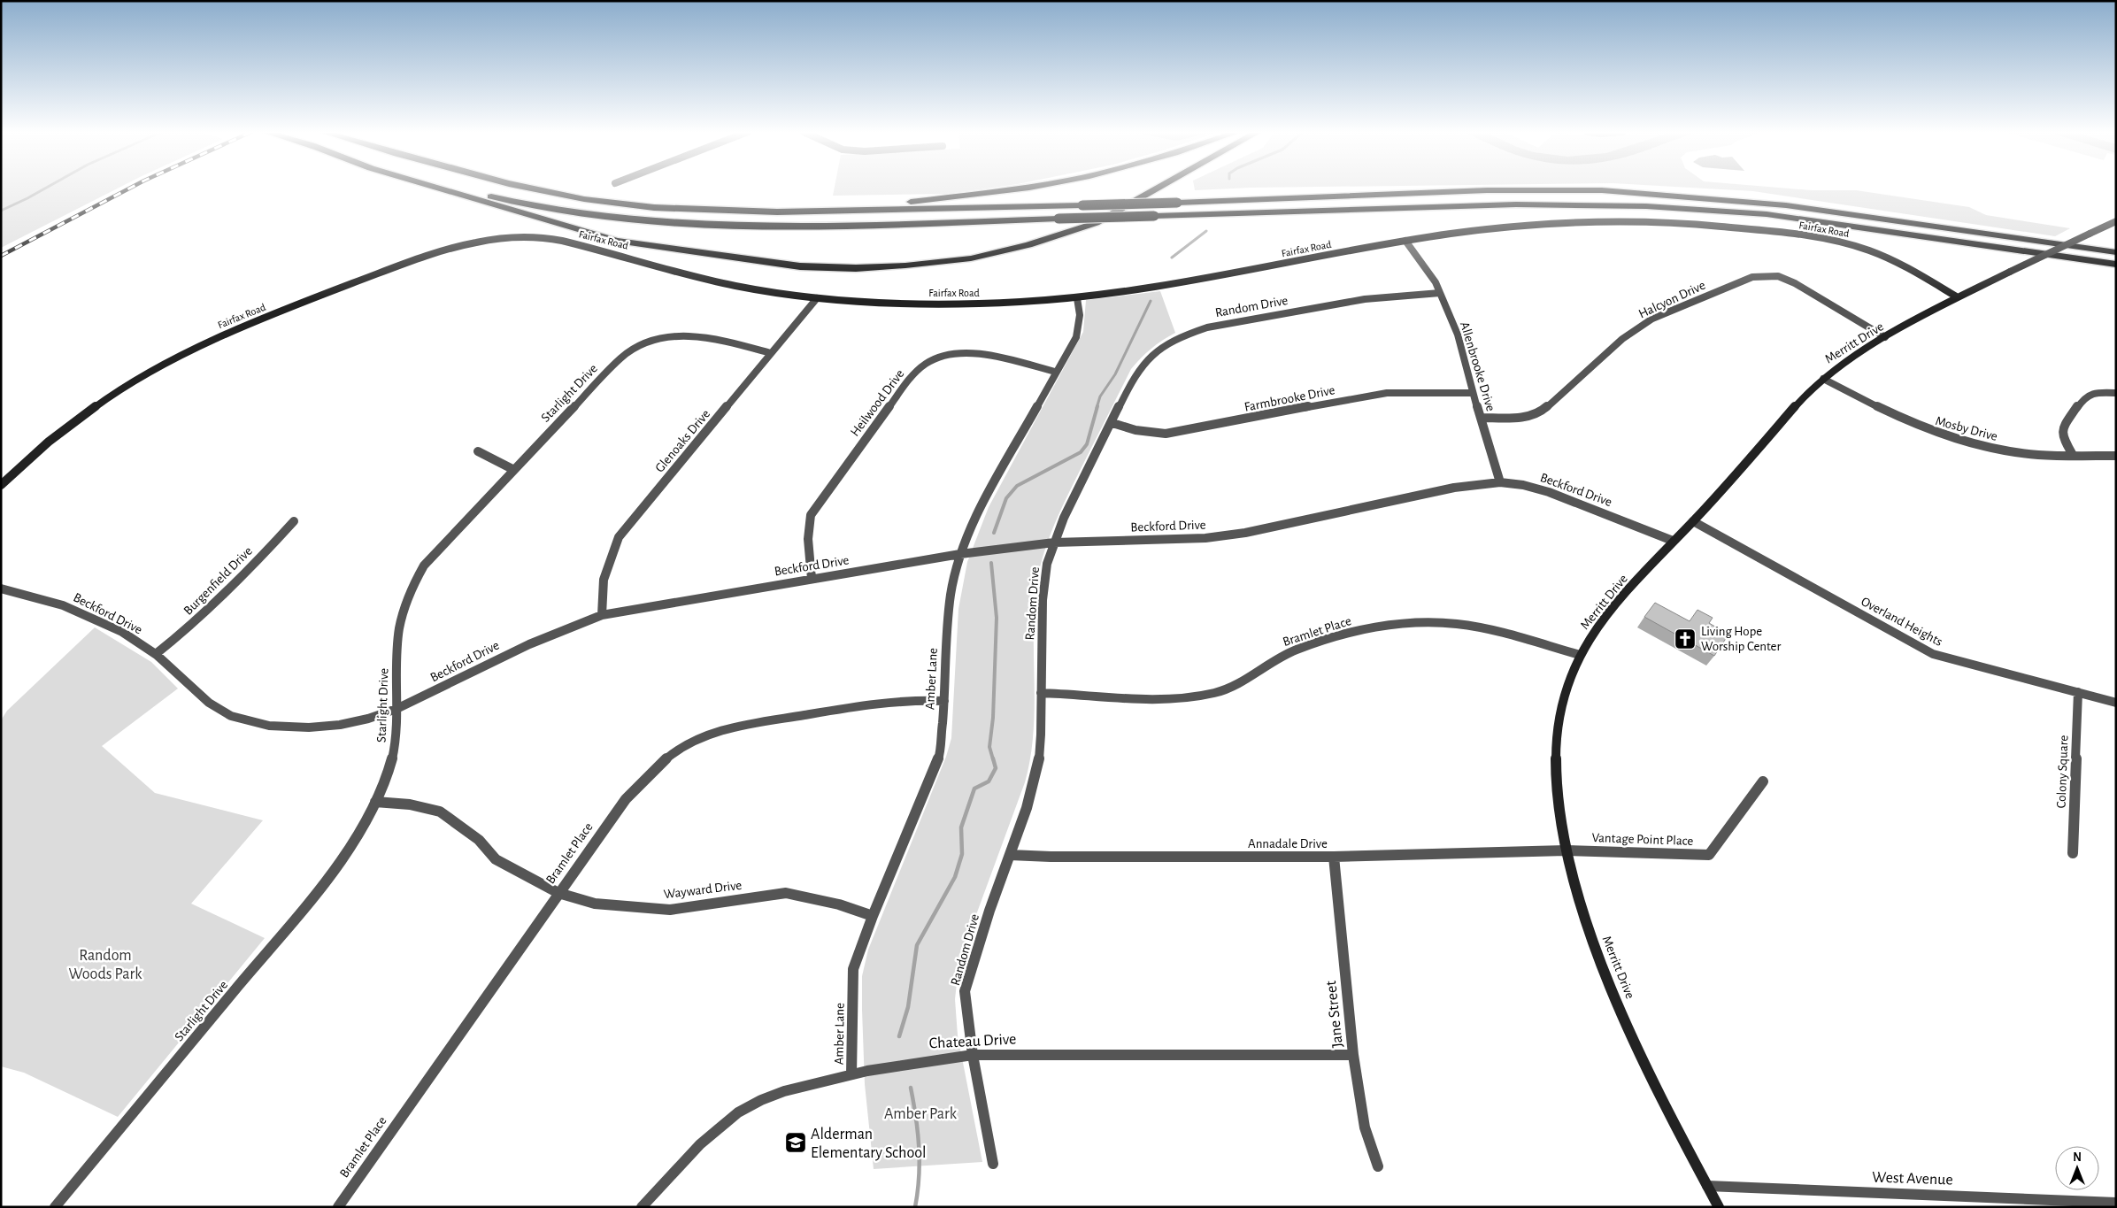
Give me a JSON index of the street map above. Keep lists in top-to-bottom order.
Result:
{
  "streets": {
    "street": [
      "Fairfax Road",
      "Halcyon Drive",
      "Random Drive",
      "Merritt Drive",
      "Allenbrooke Drive",
      "Starlight Drive",
      "Farmbrooke Drive",
      "Heilwood Drive",
      "Mosby Drive",
      "Glenoaks Drive",
      "Beckford Drive",
      "Burgenfield Drive",
      "Overland Heights",
      "Bramlet Place",
      "Amber Lane",
      "Colony Square",
      "Vantage Point Place",
      "Annadale Drive",
      "Wayward Drive",
      "Jane Street",
      "Chateau Drive",
      "West Avenue"
    ]
  },
  "crossings": [
    ["Fairfax Road", "Merritt Drive"],
    ["Fairfax Road", "Allenbrooke Drive"],
    ["Fairfax Road", "Glenoaks Drive"],
    ["Fairfax Road", "Amber Lane"],
    ["Halcyon Drive", "Merritt Drive"],
    ["Halcyon Drive", "Allenbrooke Drive"],
    ["Random Drive", "Allenbrooke Drive"],
    ["Random Drive", "Farmbrooke Drive"],
    ["Random Drive", "Beckford Drive"],
    ["Random Drive", "Bramlet Place"],
    ["Random Drive", "Annadale Drive"],
    ["Random Drive", "Chateau Drive"],
    ["Merritt Drive", "Mosby Drive"],
    ["Merritt Drive", "Beckford Drive"],
    ["Merritt Drive", "Overland Heights"],
    ["Merritt Drive", "Bramlet Place"],
    ["Merritt Drive", "Vantage Point Place"],
    ["Merritt Drive", "Annadale Drive"],
    ["Merritt Drive", "West Avenue"],
    ["Allenbrooke Drive", "Farmbrooke Drive"],
    ["Allenbrooke Drive", "Beckford Drive"],
    ["Starlight Drive", "Glenoaks Drive"],
    ["Starlight Drive", "Beckford Drive"],
    ["Starlight Drive", "Wayward Drive"],
    ["Heilwood Drive", "Beckford Drive"],
    ["Heilwood Drive", "Amber Lane"],
    ["Glenoaks Drive", "Beckford Drive"],
    ["Beckford Drive", "Burgenfield Drive"],
    ["Beckford Drive", "Amber Lane"],
    ["Overland Heights", "Colony Square"],
    ["Bramlet Place", "Amber Lane"],
    ["Bramlet Place", "Wayward Drive"],
    ["Amber Lane", "Wayward Drive"],
    ["Amber Lane", "Chateau Drive"],
    ["Vantage Point Place", "Annadale Drive"],
    ["Annadale Drive", "Jane Street"],
    ["Jane Street", "Chateau Drive"]
  ],
  "parks": ["Random Woods Park", "Amber Park"],
  "places": {
    "church": ["Living Hope Worship Center"],
    "school or university": ["Alderman Elementary School"]
  },
  "north": "top"
}
